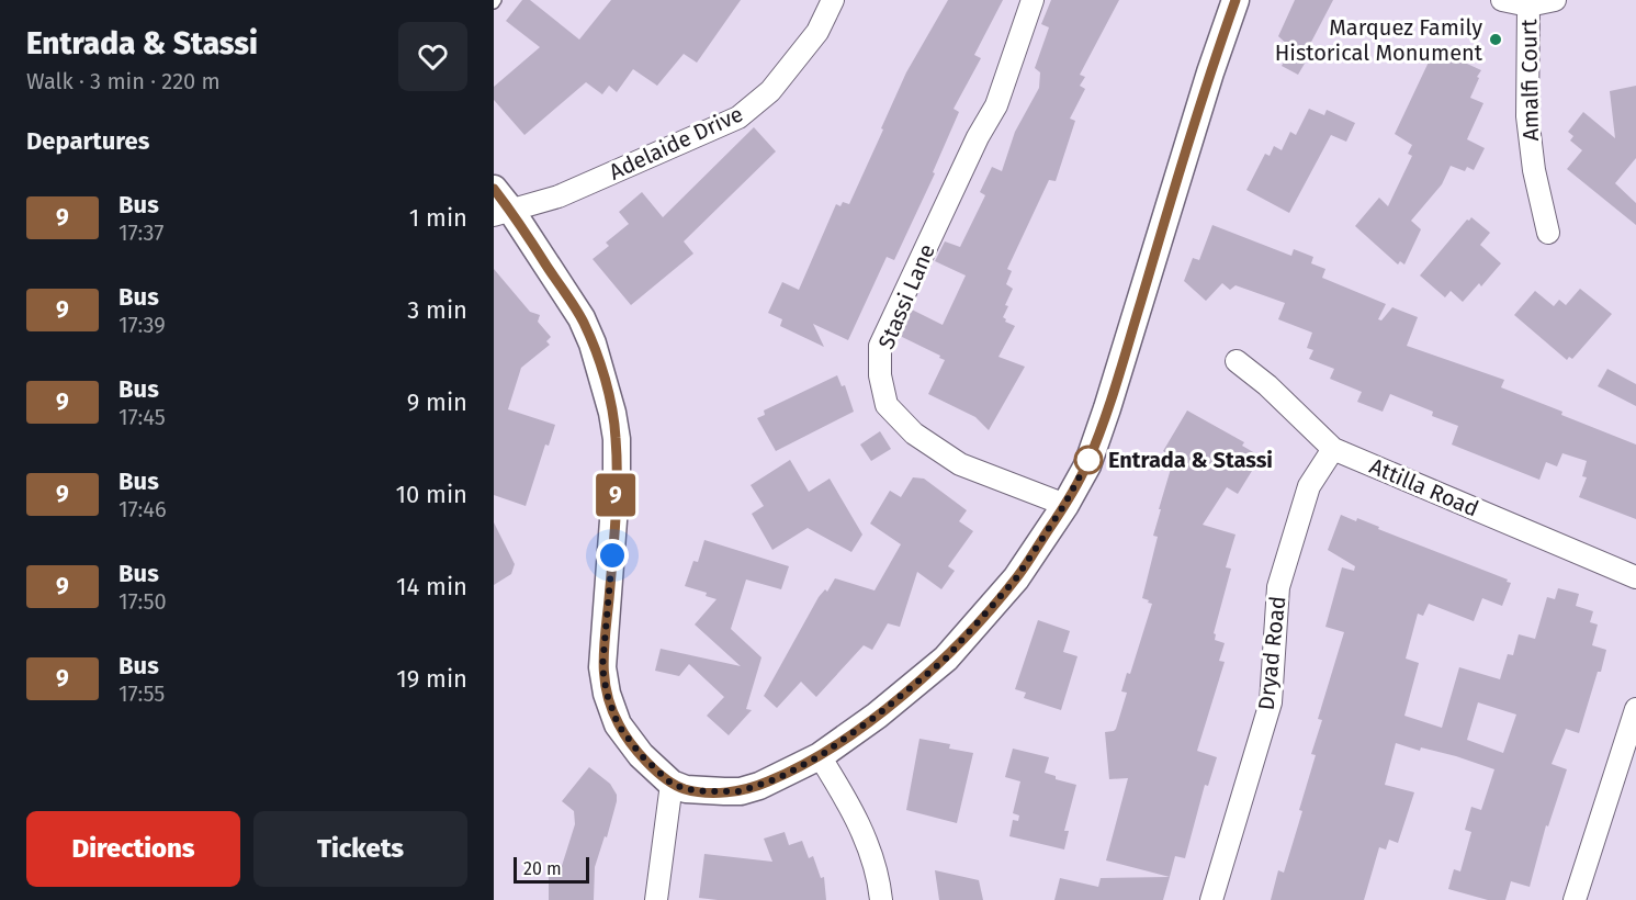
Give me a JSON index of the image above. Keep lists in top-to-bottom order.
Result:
{
  "streets": {
    "street": [
      "Amalfi Court",
      "Adelaide Drive",
      "Stassi Lane",
      "Attilla Road",
      "Dryad Road"
    ]
  },
  "crossings": [
    ["Attilla Road", "Dryad Road"]
  ],
  "places": ["Marquez Family Historical Monument", "Entrada & Stassi"],
  "lines": ["bus line 9"],
  "scale_bar": "20 m",
  "page": {
    "heading": [
      ["Entrada & Stassi", "Walk · 3 min · 220 m"],
      "Departures"
    ],
    "on_map": "9",
    "list": [
      {
        "mark": "9",
        "name": "Bus",
        "note": "17:37",
        "value": "1 min"
      },
      {
        "mark": "9",
        "name": "Bus",
        "note": "17:39",
        "value": "3 min"
      },
      {
        "mark": "9",
        "name": "Bus",
        "note": "17:45",
        "value": "9 min"
      },
      {
        "mark": "9",
        "name": "Bus",
        "note": "17:46",
        "value": "10 min"
      },
      {
        "mark": "9",
        "name": "Bus",
        "note": "17:50",
        "value": "14 min"
      },
      {
        "mark": "9",
        "name": "Bus",
        "note": "17:55",
        "value": "19 min"
      }
    ],
    "buttons": ["Directions", "Tickets"],
    "scale": "20 m"
  }
}
